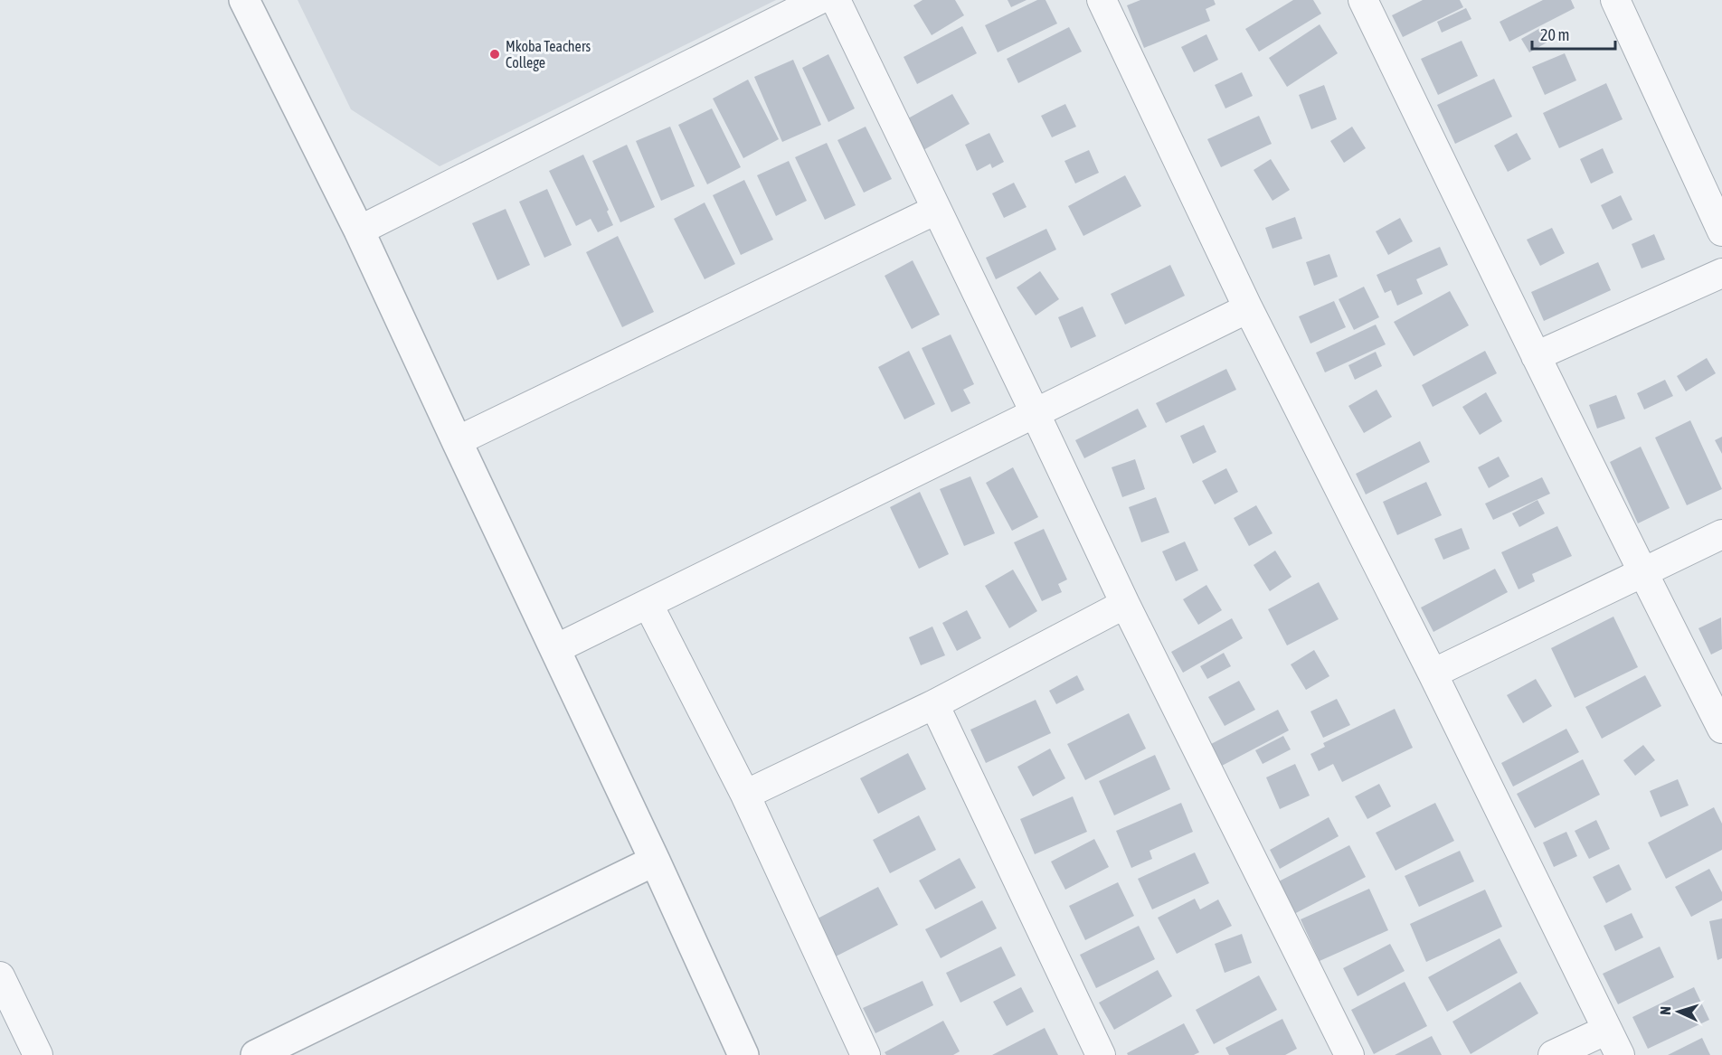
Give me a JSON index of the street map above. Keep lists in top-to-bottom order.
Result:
{
  "places": ["Mkoba Teachers College"],
  "scale_bar": "20 m",
  "north": "left"
}
